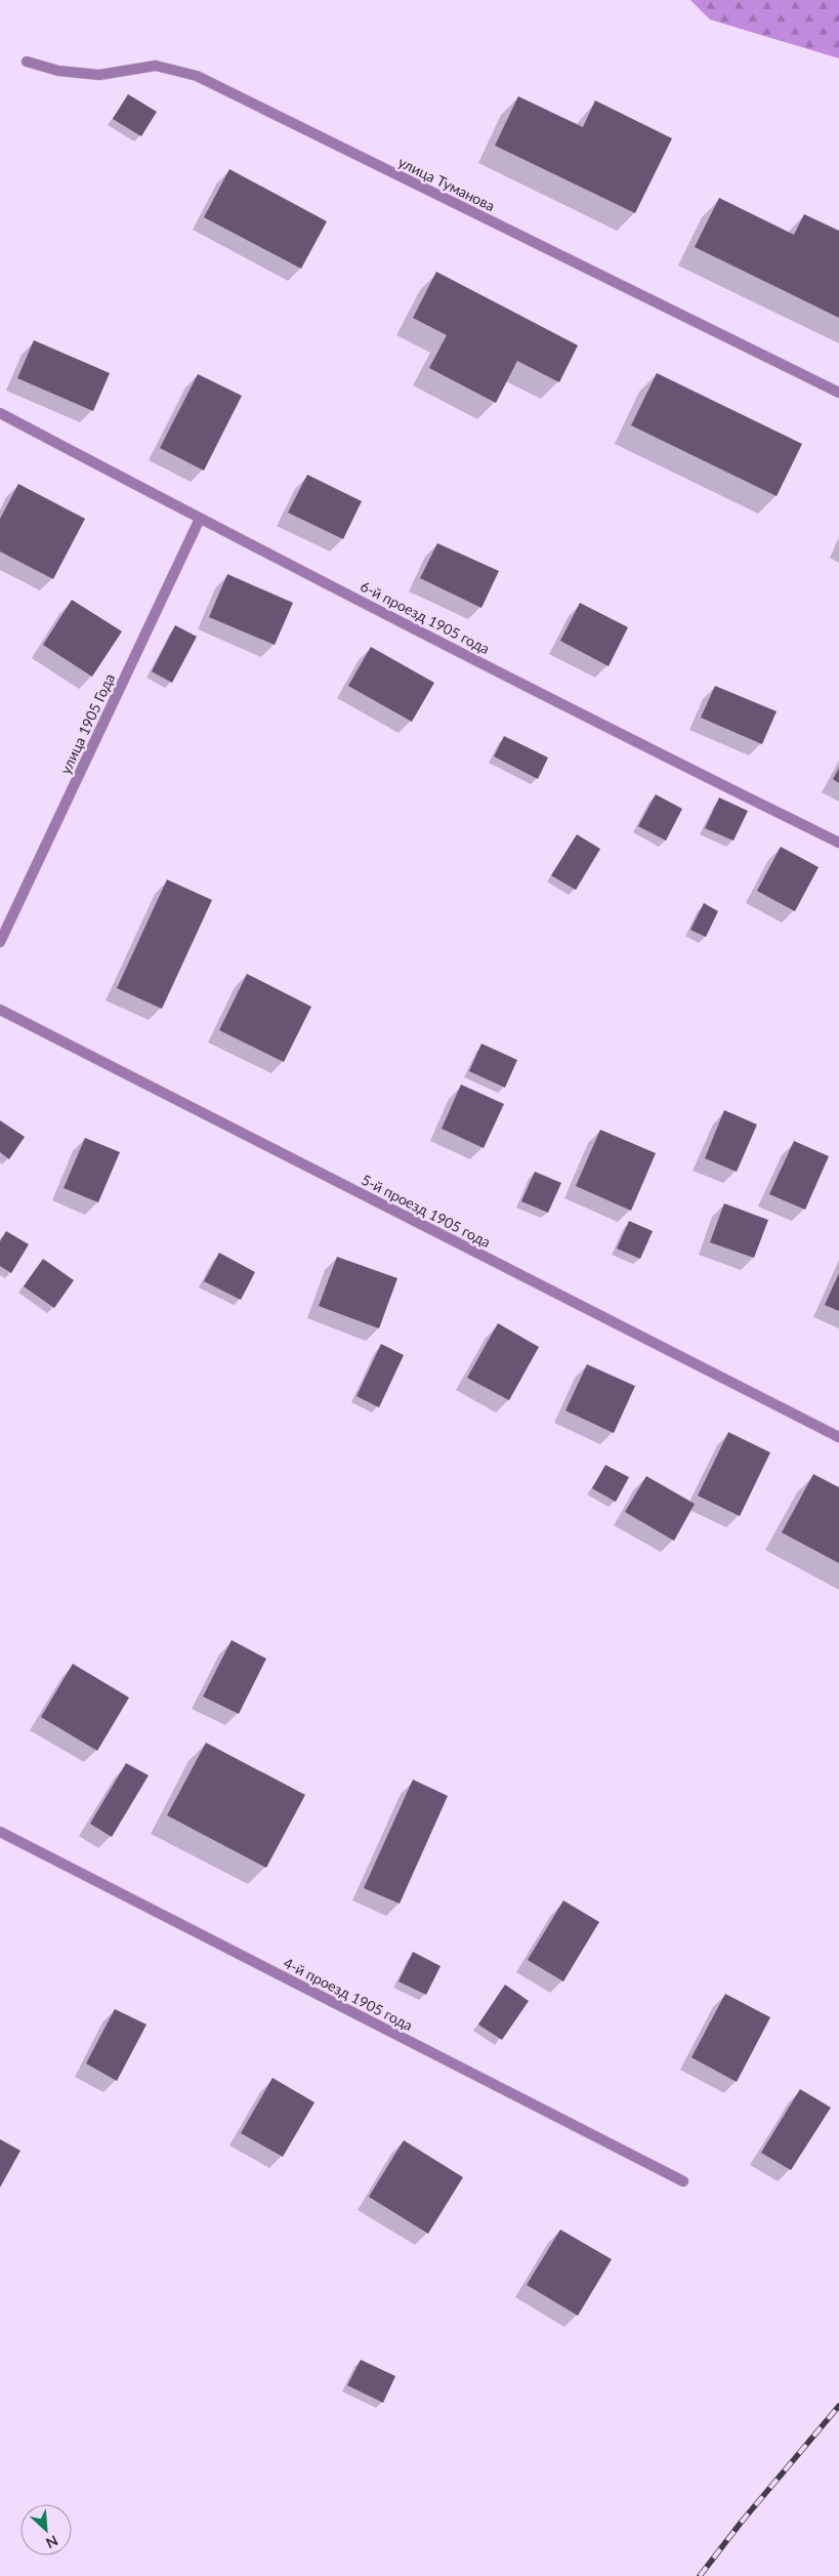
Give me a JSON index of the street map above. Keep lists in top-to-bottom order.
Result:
{
  "streets": {
    "street": [
      "улица Туманова",
      "6-й проезд 1905 года",
      "улица 1905 Года",
      "5-й проезд 1905 года",
      "4-й проезд 1905 года"
    ]
  },
  "crossings": [
    ["6-й проезд 1905 года", "улица 1905 Года"]
  ],
  "north": "bottom right"
}
